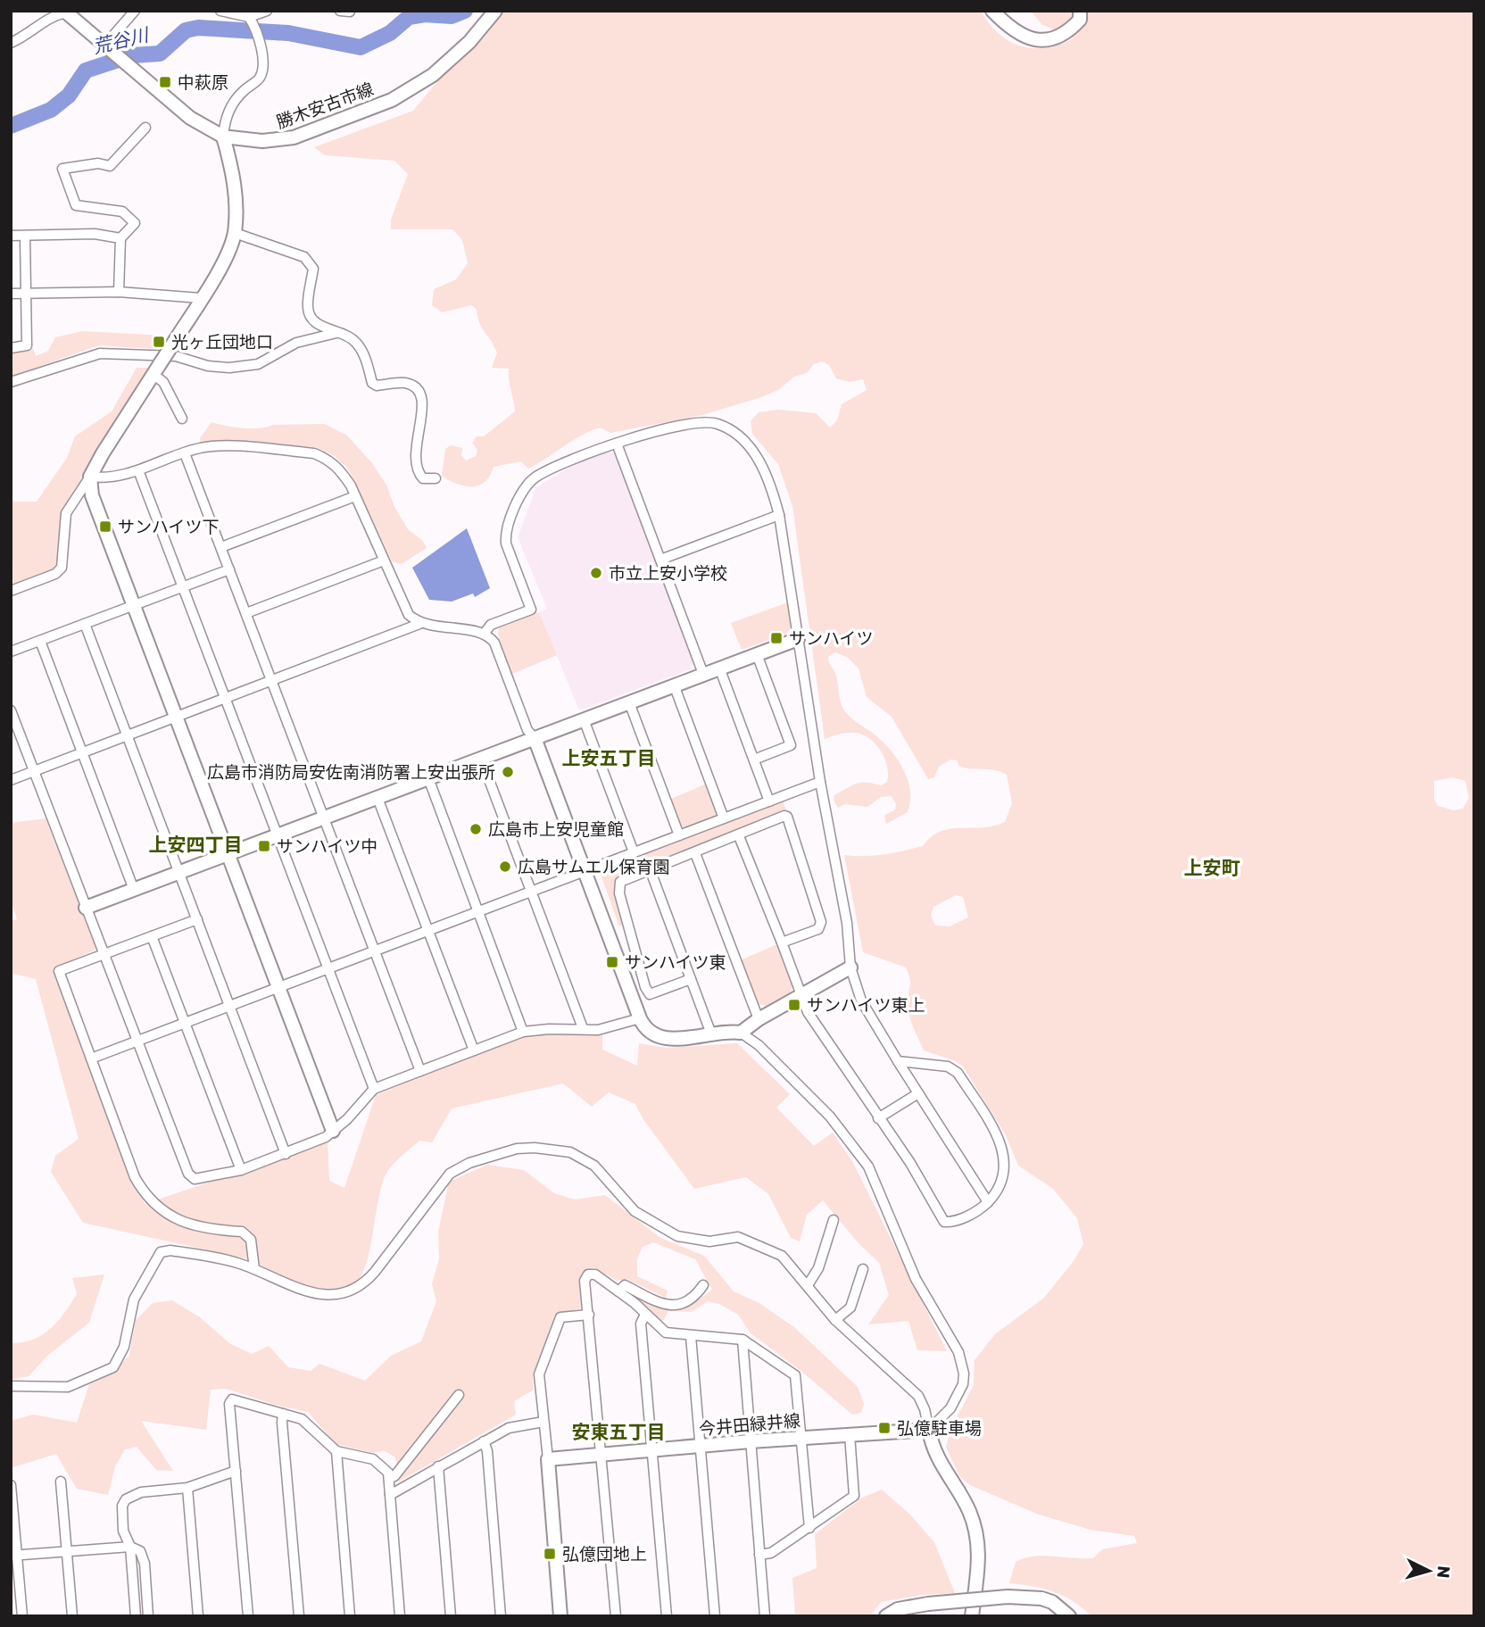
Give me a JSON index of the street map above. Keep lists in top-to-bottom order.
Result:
{
  "streets": {
    "street": ["勝木安古市線", "今井田緑井線"]
  },
  "districts": [
    "上安五丁目",
    "上安四丁目",
    "上安町",
    "安東五丁目"
  ],
  "water": ["荒谷川"],
  "places": {
    "transit": [
      "中萩原",
      "光ヶ丘団地口",
      "サンハイツ下",
      "サンハイツ",
      "サンハイツ中",
      "サンハイツ東",
      "サンハイツ東上",
      "弘億駐車場",
      "弘億団地上"
    ],
    "other": [
      "市立上安小学校",
      "広島市消防局安佐南消防署上安出張所",
      "広島市上安児童館",
      "広島サムエル保育園"
    ]
  },
  "north": "right"
}
